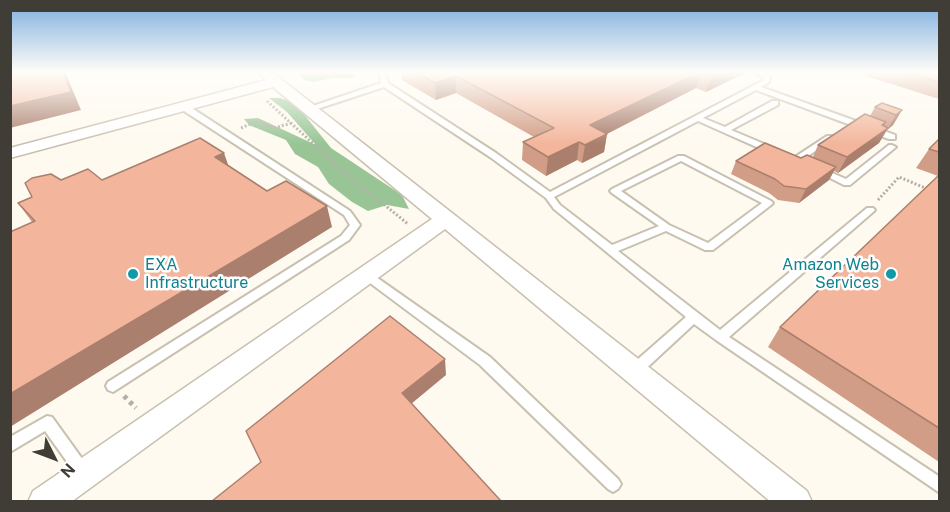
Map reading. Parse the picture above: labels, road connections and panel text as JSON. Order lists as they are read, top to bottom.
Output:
{
  "places": ["EXA Infrastructure", "Amazon Web Services"],
  "north": "bottom right"
}
